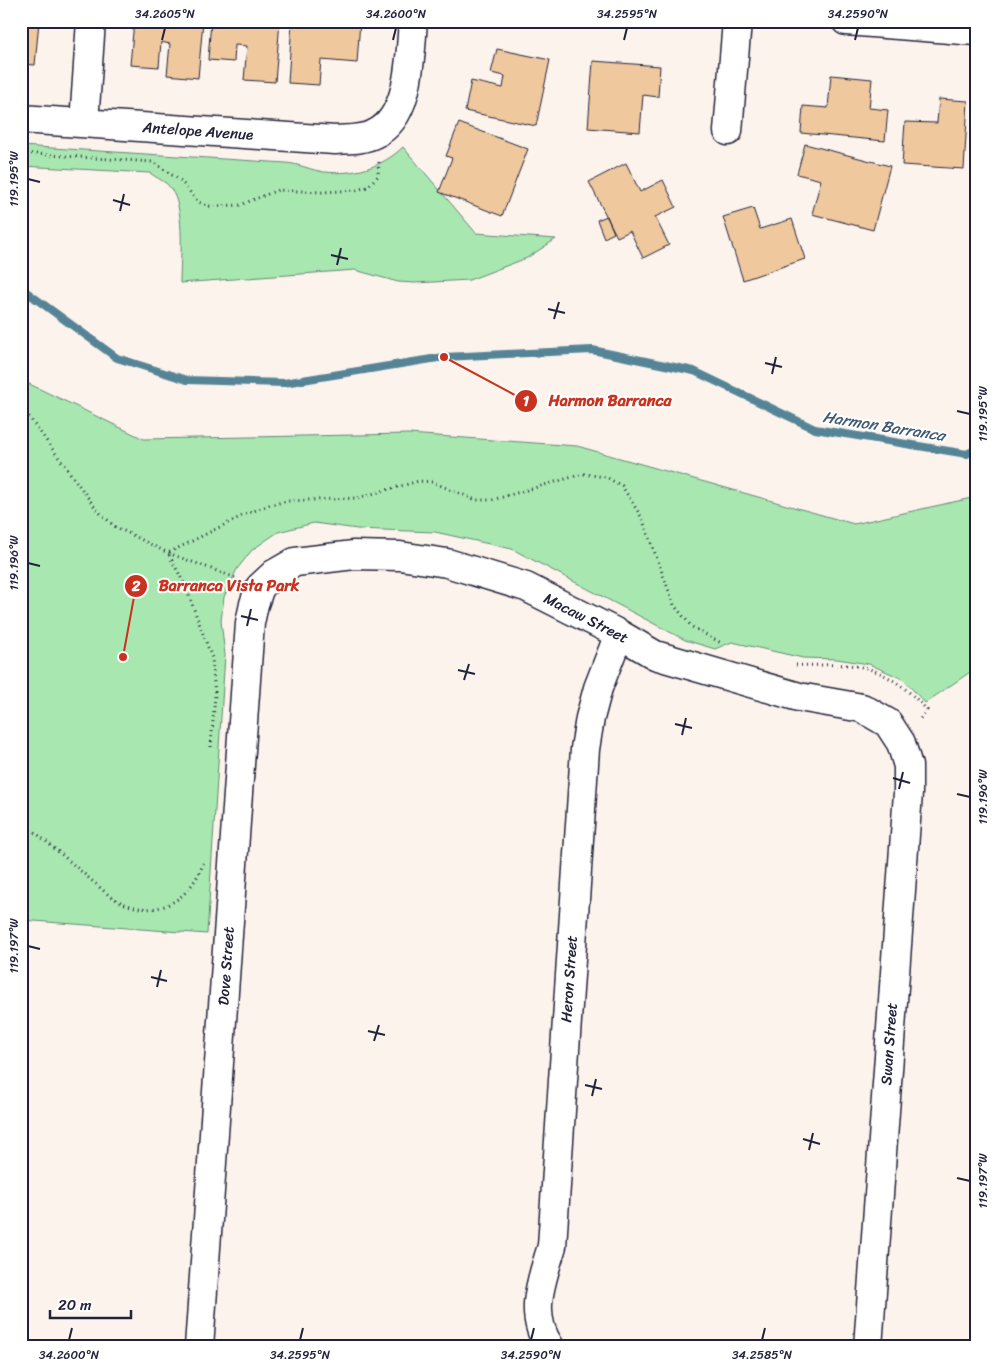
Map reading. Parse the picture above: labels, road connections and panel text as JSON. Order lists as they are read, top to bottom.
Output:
{
  "streets": {
    "street": [
      "Antelope Avenue",
      "Macaw Street",
      "Dove Street",
      "Heron Street",
      "Swan Street"
    ]
  },
  "crossings": [
    ["Macaw Street", "Dove Street"],
    ["Macaw Street", "Heron Street"],
    ["Macaw Street", "Swan Street"]
  ],
  "water": ["Harmon Barranca"],
  "places": ["Harmon Barranca", "Barranca Vista Park"],
  "scale_bar": "20 m",
  "coordinates": [
    "34.2605°N",
    "34.2600°N",
    "34.2595°N",
    "34.2590°N",
    "119.195°W",
    "119.196°W",
    "119.197°W",
    "34.2585°N"
  ]
}
